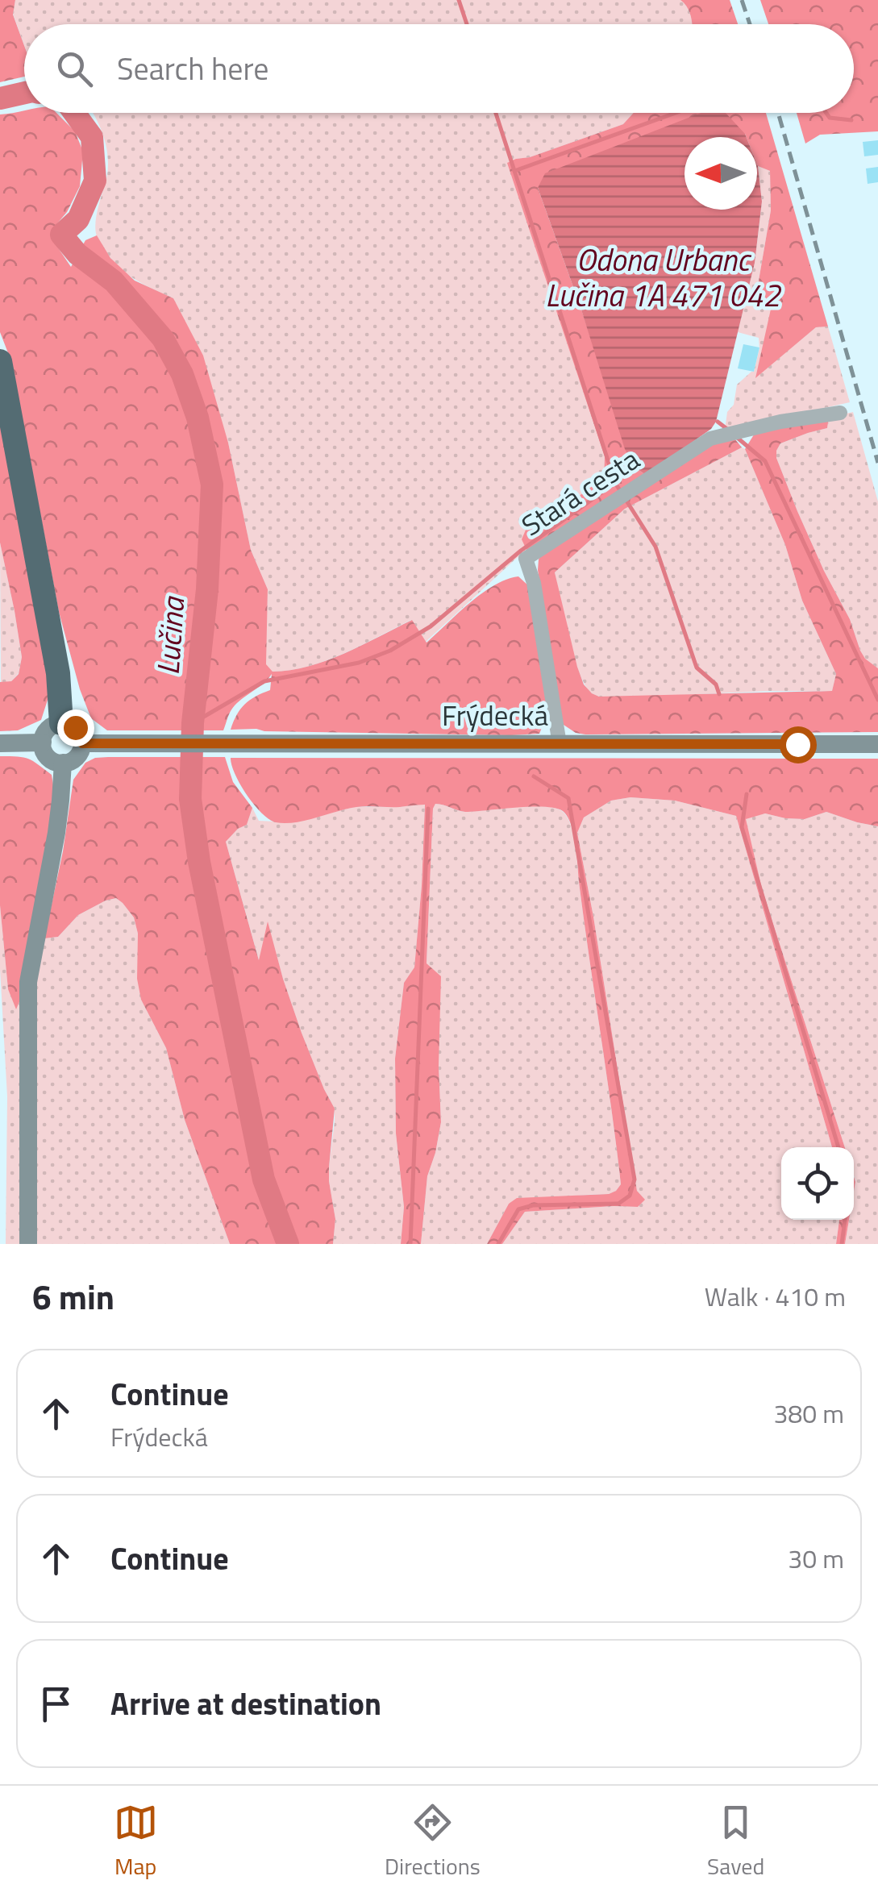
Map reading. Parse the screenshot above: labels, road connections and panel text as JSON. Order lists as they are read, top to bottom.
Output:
{
  "streets": {
    "main road": ["Frýdecká"],
    "street": ["Stará cesta"]
  },
  "crossings": [
    ["Stará cesta", "Frýdecká"]
  ],
  "water": ["Odona Urbanc Lučina 1A 471 042", "Lučina"],
  "north": "left",
  "page": {
    "search": "Search here",
    "heading": ["6 min", "Walk · 410 m"],
    "list": [
      ["Continue", "Frýdecká", "380 m"],
      ["Continue", "30 m"],
      "Arrive at destination"
    ],
    "nav": ["Map", "Directions", "Saved"]
  }
}
